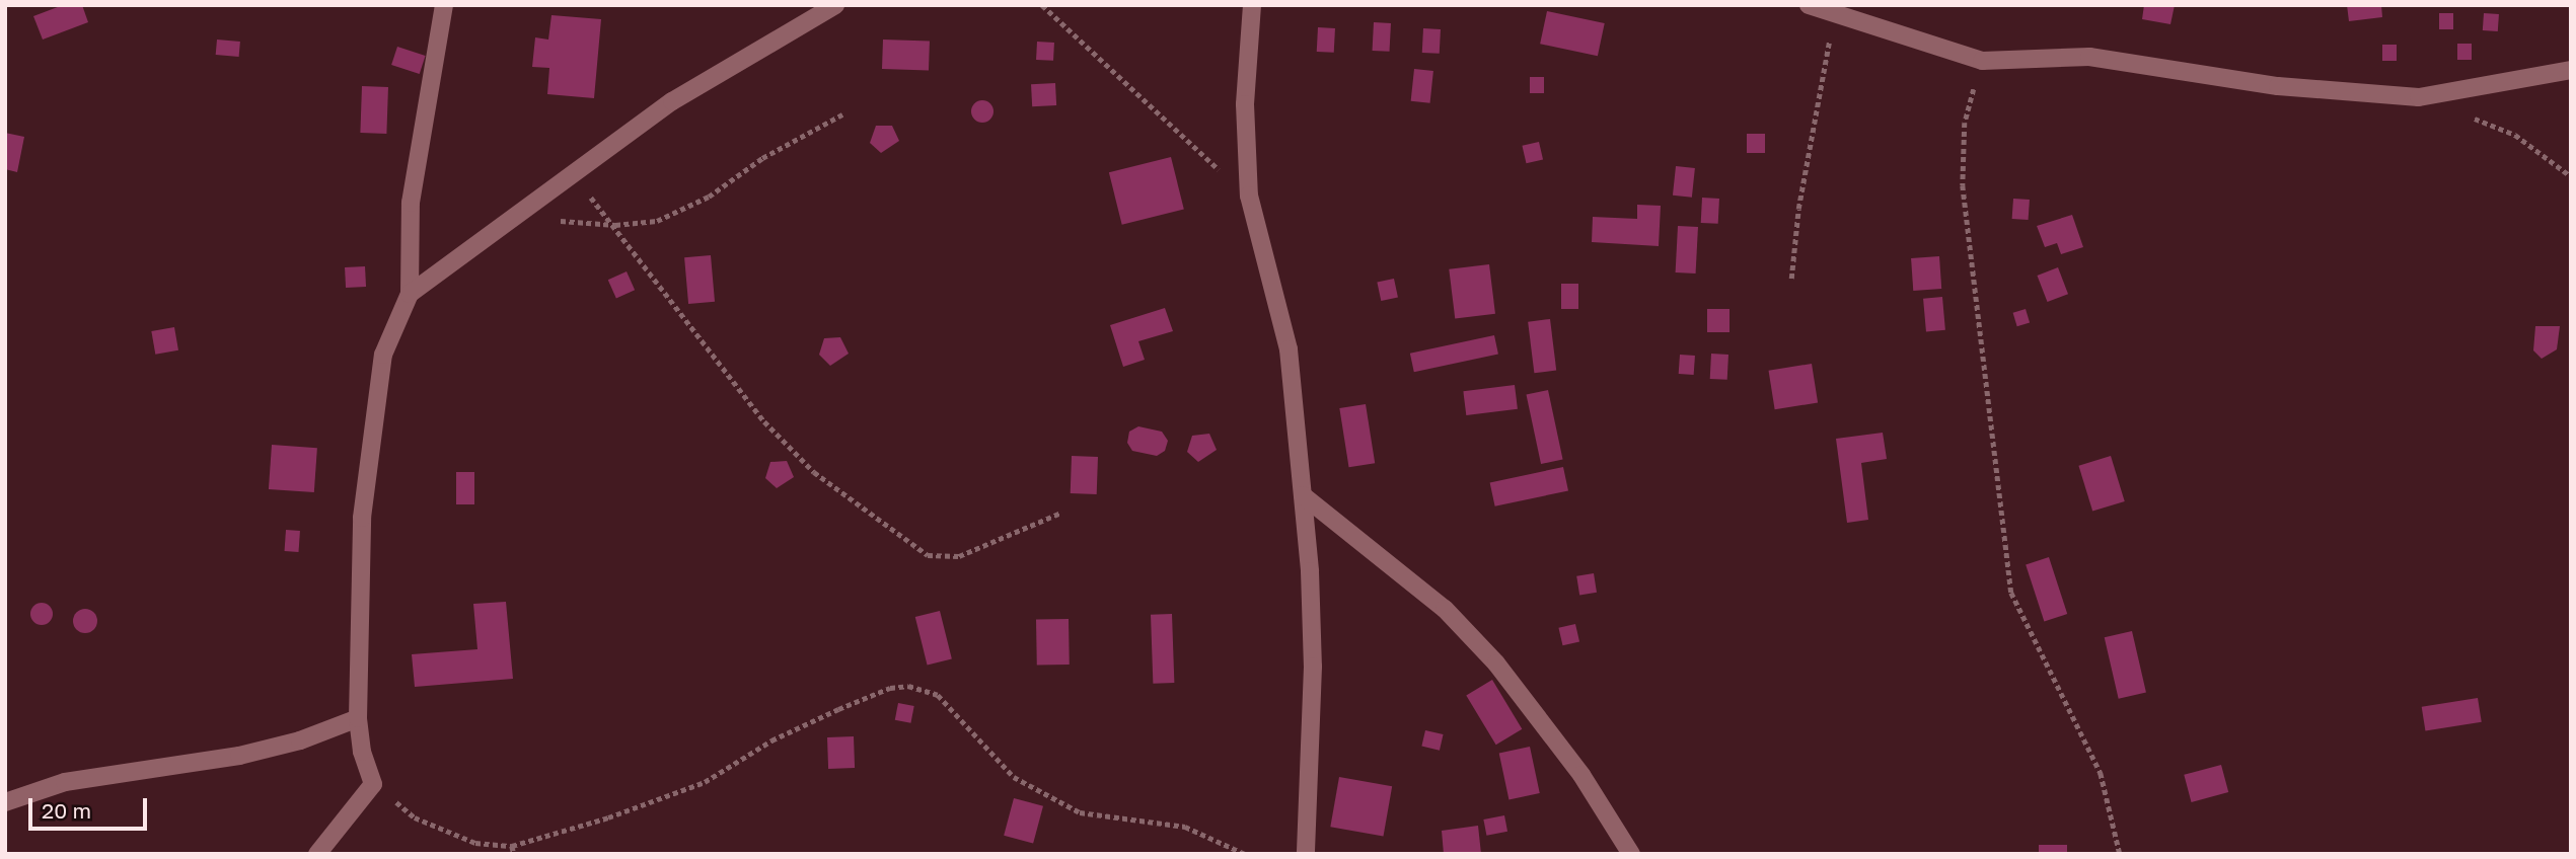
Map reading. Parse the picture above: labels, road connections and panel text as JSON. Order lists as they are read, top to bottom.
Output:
{
  "scale_bar": "20 m"
}
